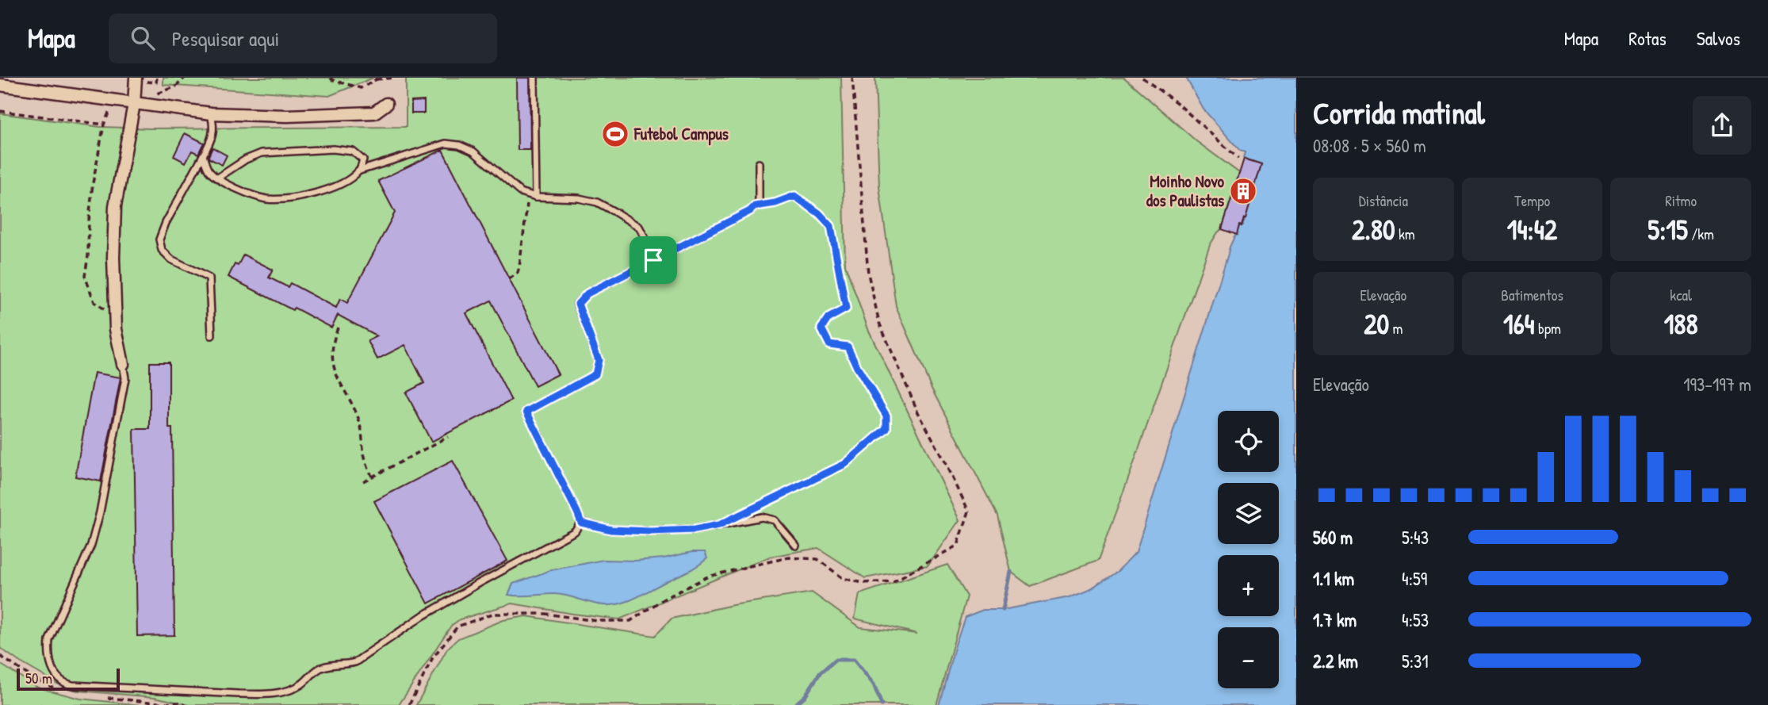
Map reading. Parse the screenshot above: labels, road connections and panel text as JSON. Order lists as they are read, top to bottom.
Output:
{
  "places": {
    "sports": ["Futebol Campus"],
    "building": ["Moinho Novo dos Paulistas"]
  },
  "scale_bar": "50 m",
  "page": {
    "header": "Mapa",
    "search": "Pesquisar aqui",
    "nav": ["Mapa", "Rotas", "Salvos"],
    "heading": ["Corrida matinal", "08:08 · 5 × 560 m"],
    "stats": [
      ["Distância", "2.80 km"],
      ["Tempo", "14:42"],
      ["Ritmo", "5:15 /km"],
      ["Elevação", "20 m"],
      ["Batimentos", "164 bpm"],
      ["kcal", "188"]
    ],
    "chart": ["Elevação", "193–197 m"],
    "map_buttons": ["+", "−"],
    "list": [
      {
        "name": "560 m",
        "note": "5:43"
      },
      {
        "name": "1.1 km",
        "note": "4:59"
      },
      {
        "name": "1.7 km",
        "note": "4:53"
      },
      {
        "name": "2.2 km",
        "note": "5:31"
      }
    ],
    "scale": "50 m"
  }
}
